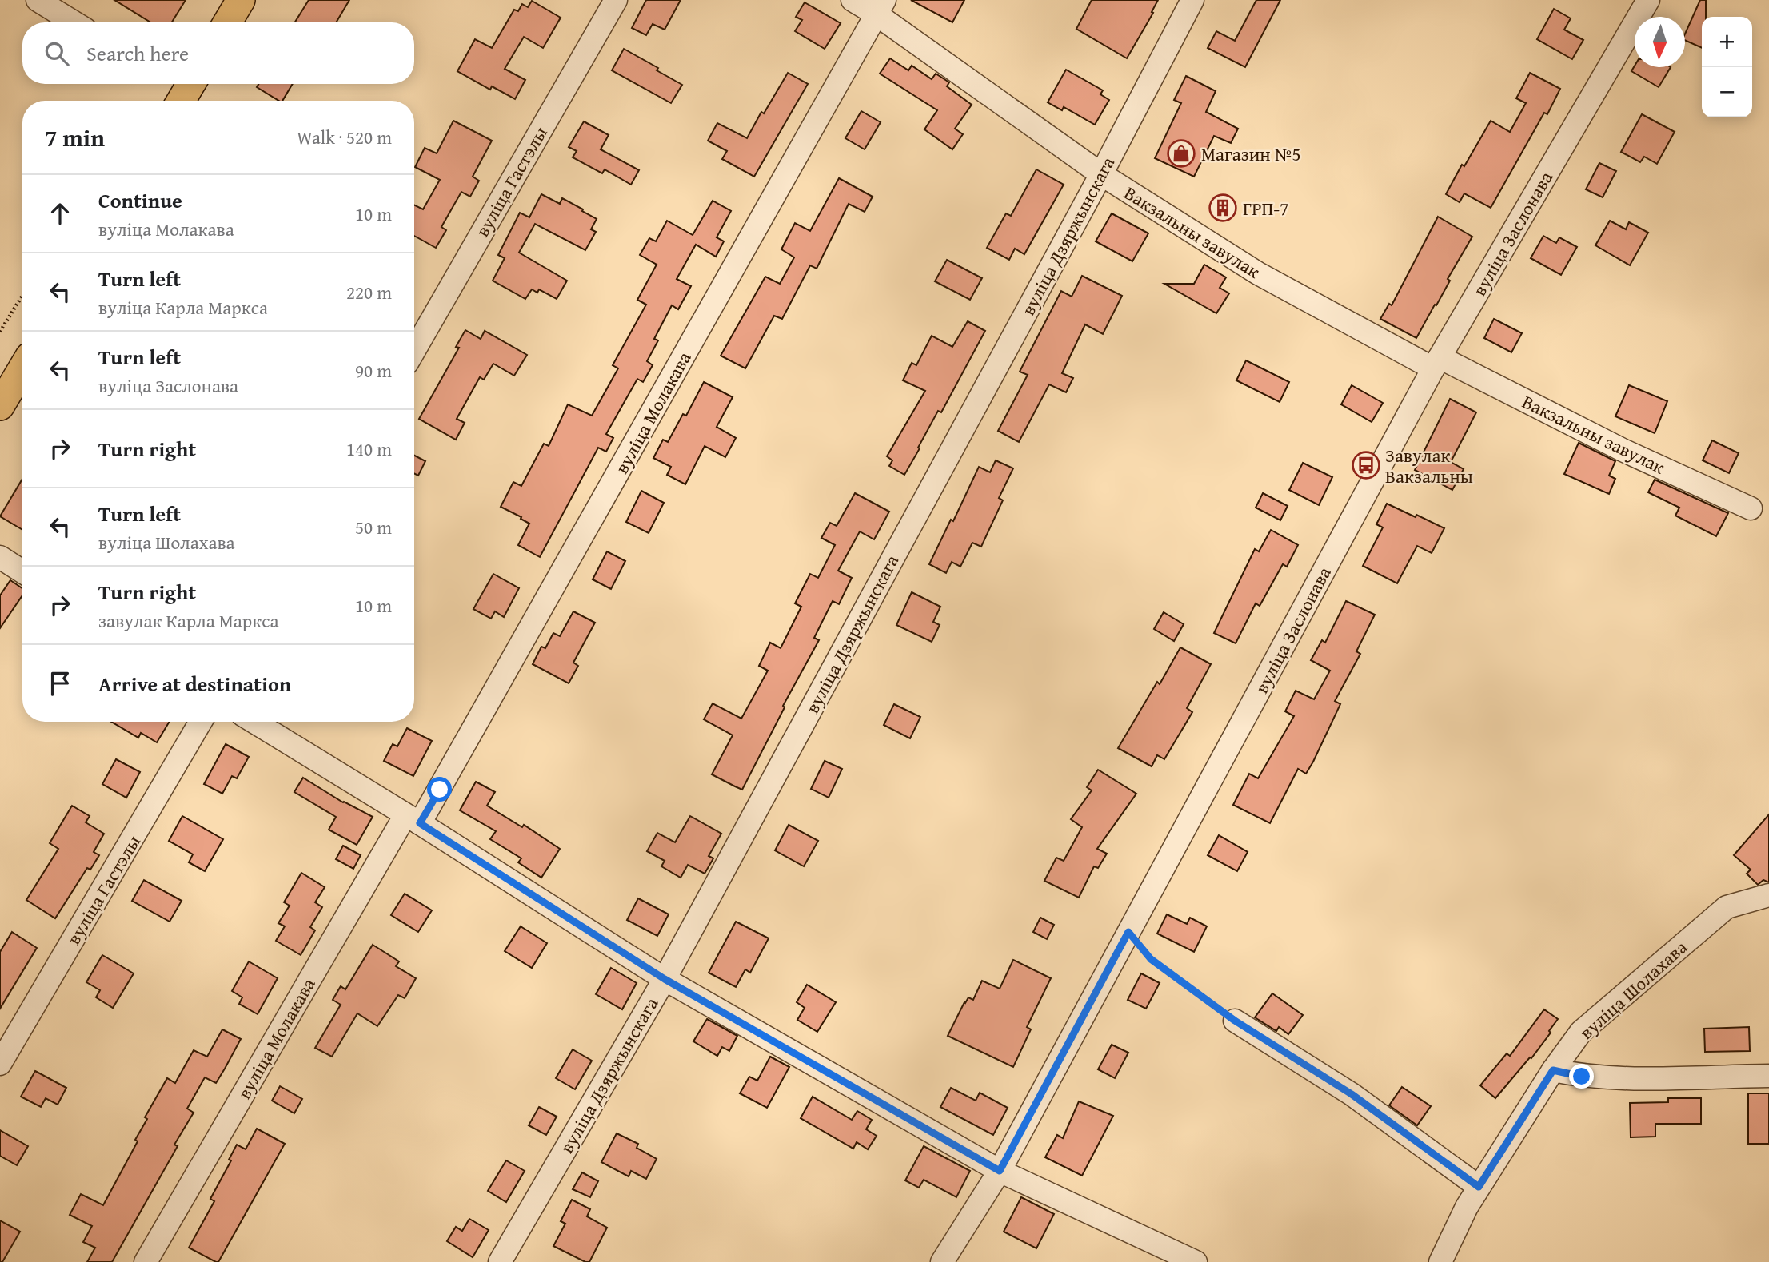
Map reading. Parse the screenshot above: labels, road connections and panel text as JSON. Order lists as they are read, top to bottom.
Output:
{
  "streets": {
    "street": [
      "вуліца Гастэлы",
      "Вакзальны завулак",
      "вуліца Заслонава",
      "вуліца Дзяржынскага",
      "вуліца Молакава",
      "вуліца Шолахава"
    ]
  },
  "crossings": [
    ["Вакзальны завулак", "вуліца Заслонава"],
    ["Вакзальны завулак", "вуліца Дзяржынскага"],
    ["Вакзальны завулак", "вуліца Молакава"]
  ],
  "places": {
    "shop": ["Магазин №5"],
    "building": ["ГРП-7"],
    "bus stop": ["Завулак Вакзальны"]
  },
  "north": "bottom",
  "page": {
    "map_buttons": ["+", "−"],
    "search": "Search here",
    "heading": ["7 min", "Walk · 520 m"],
    "list": [
      ["Continue", "вуліца Молакава", "10 m"],
      ["Turn left", "вуліца Карла Маркса", "220 m"],
      ["Turn left", "вуліца Заслонава", "90 m"],
      ["Turn right", "140 m"],
      ["Turn left", "вуліца Шолахава", "50 m"],
      ["Turn right", "завулак Карла Маркса", "10 m"],
      "Arrive at destination"
    ]
  }
}
